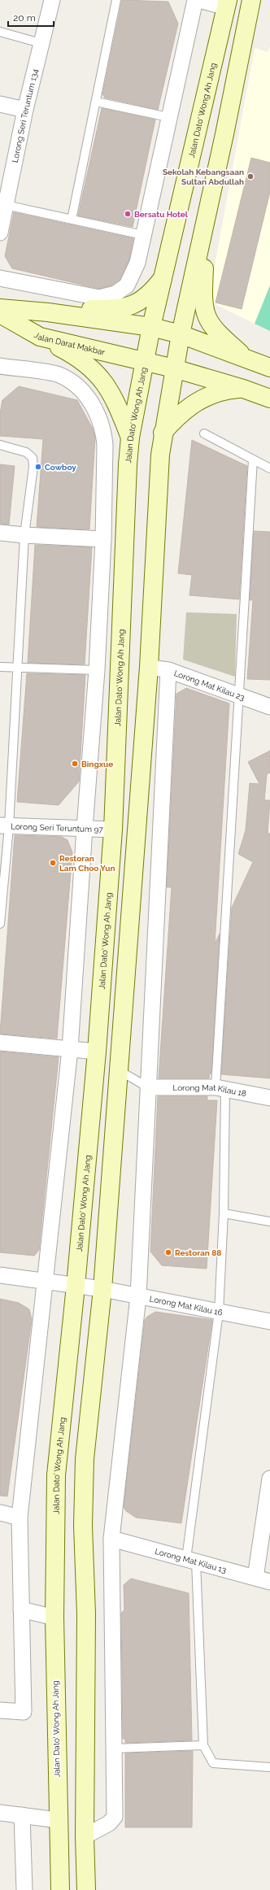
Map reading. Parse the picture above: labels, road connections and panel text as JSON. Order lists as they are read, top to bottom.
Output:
{
  "streets": {
    "main road": ["Jalan Dato' Wong Ah Jang", "Jalan Darat Makbar"],
    "street": [
      "Lorong Seri Teruntum 134",
      "Lorong Mat Kilau 23",
      "Lorong Seri Teruntum 97",
      "Lorong Mat Kilau 18",
      "Lorong Mat Kilau 16",
      "Lorong Mat Kilau 13"
    ]
  },
  "crossings": [
    ["Jalan Dato' Wong Ah Jang", "Jalan Darat Makbar"],
    ["Jalan Dato' Wong Ah Jang", "Lorong Seri Teruntum 97"],
    ["Jalan Dato' Wong Ah Jang", "Lorong Mat Kilau 16"]
  ],
  "places": [
    "Sekolah Kebangsaan Sultan Abdullah",
    "Bersatu Hotel",
    "Cowboy",
    "Bingxue",
    "Restoran Lam Choo Yun",
    "Restoran 88"
  ],
  "scale_bar": "20 m"
}
